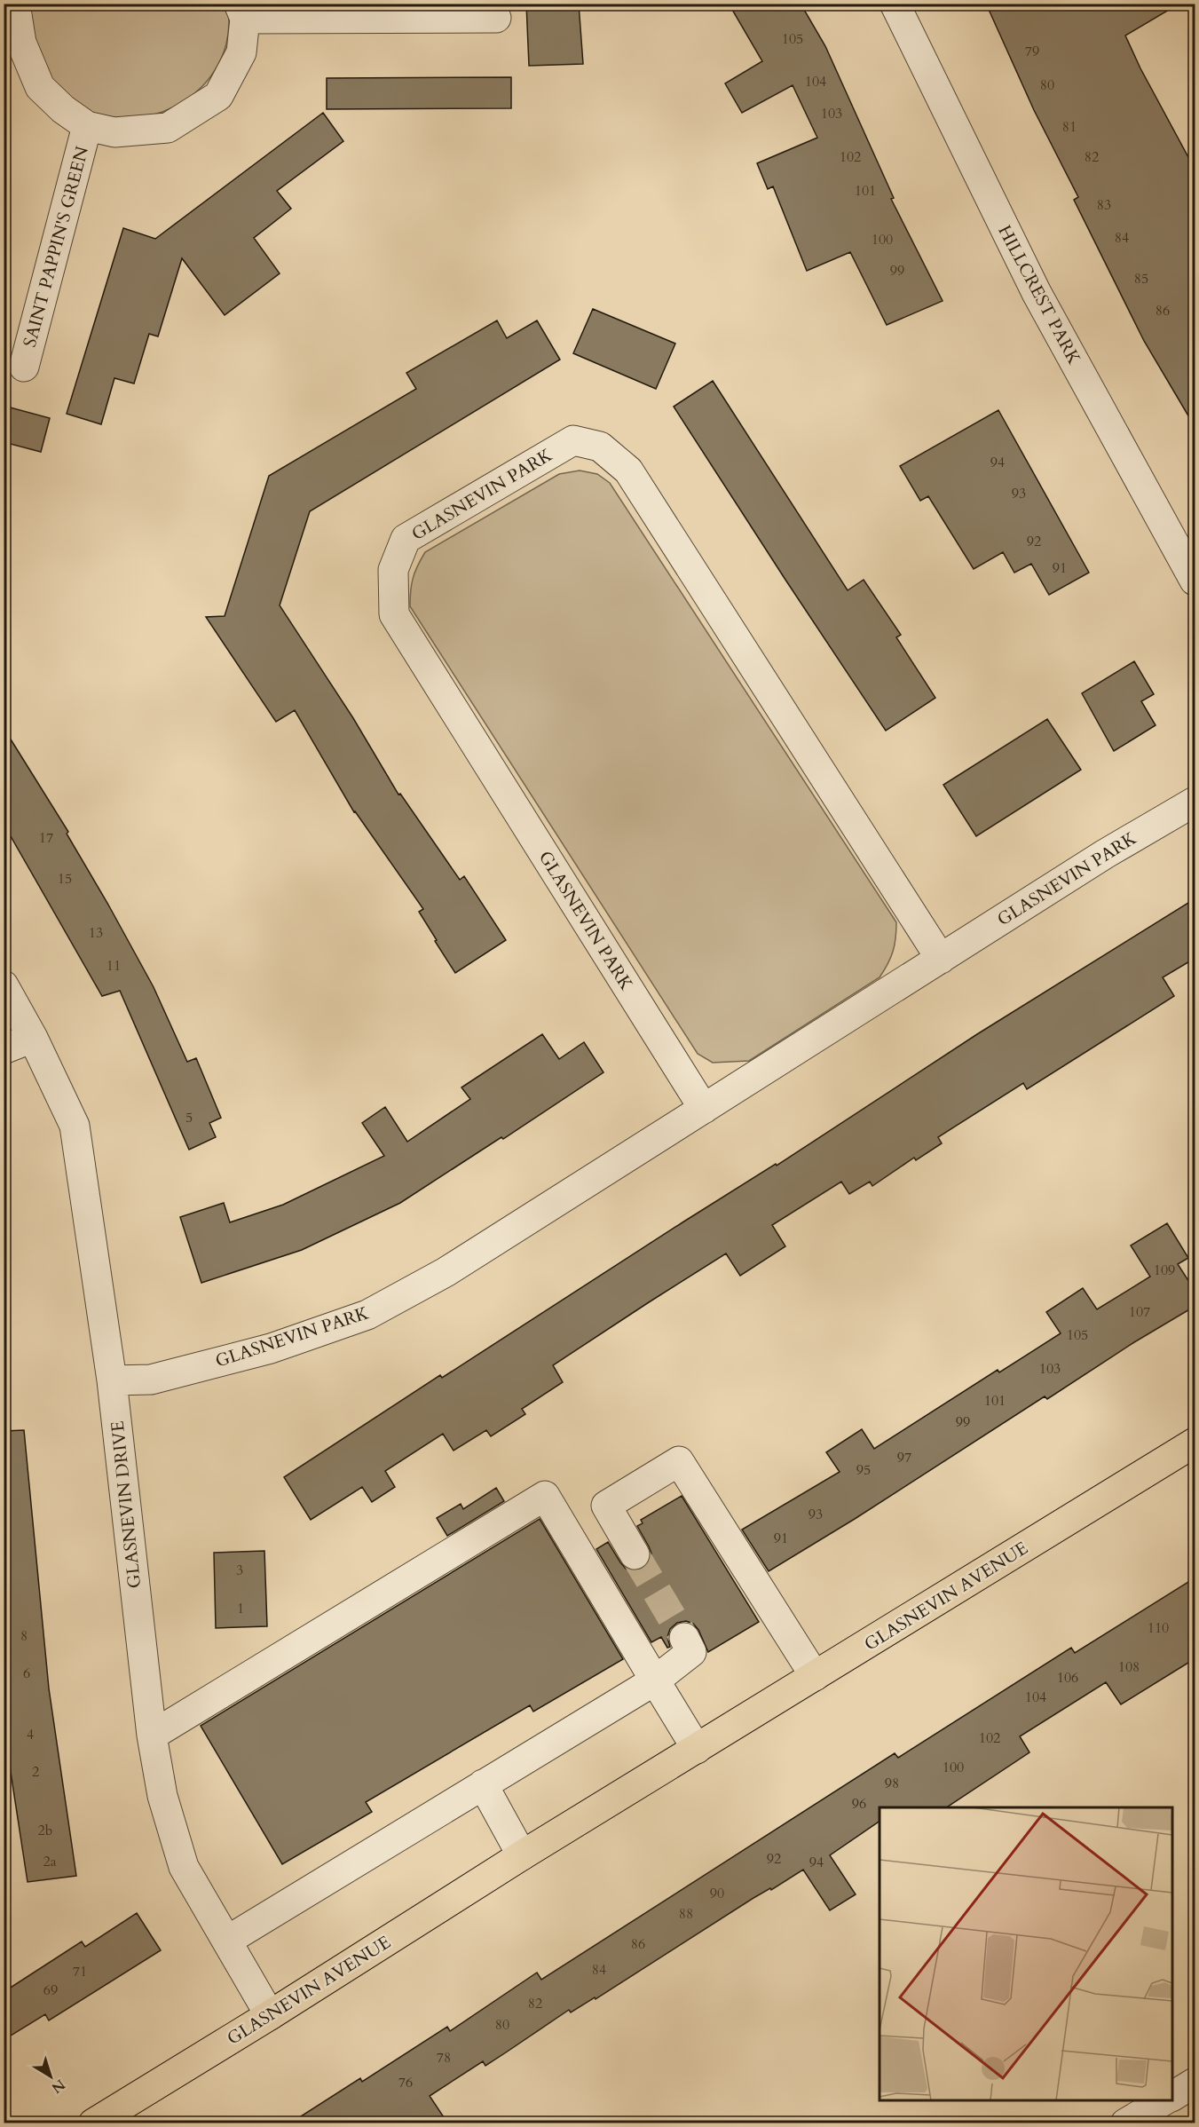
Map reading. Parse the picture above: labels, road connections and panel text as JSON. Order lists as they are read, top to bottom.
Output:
{
  "streets": {
    "main road": ["GLASNEVIN AVENUE"],
    "street": [
      "SAINT PAPPIN'S GREEN",
      "HILLCREST PARK",
      "GLASNEVIN PARK",
      "GLASNEVIN DRIVE"
    ]
  },
  "crossings": [
    ["GLASNEVIN PARK", "GLASNEVIN DRIVE"],
    ["GLASNEVIN DRIVE", "GLASNEVIN AVENUE"]
  ],
  "house_numbers": [
    "105",
    "79",
    "104",
    "80",
    "103",
    "81",
    "102",
    "82",
    "101",
    "83",
    "84",
    "100",
    "99",
    "85",
    "86",
    "94",
    "93",
    "92",
    "91",
    "17",
    "15",
    "13",
    "11",
    "5",
    "109",
    "107",
    "105",
    "103",
    "101",
    "99",
    "97",
    "95",
    "93",
    "91",
    "3",
    "1",
    "110",
    "8",
    "108",
    "6",
    "106",
    "104",
    "4",
    "102",
    "100",
    "2",
    "98",
    "96",
    "2b",
    "92",
    "2a",
    "94",
    "90",
    "88",
    "86",
    "84",
    "71",
    "69",
    "82",
    "80",
    "78",
    "76"
  ],
  "north": "bottom right"
}
